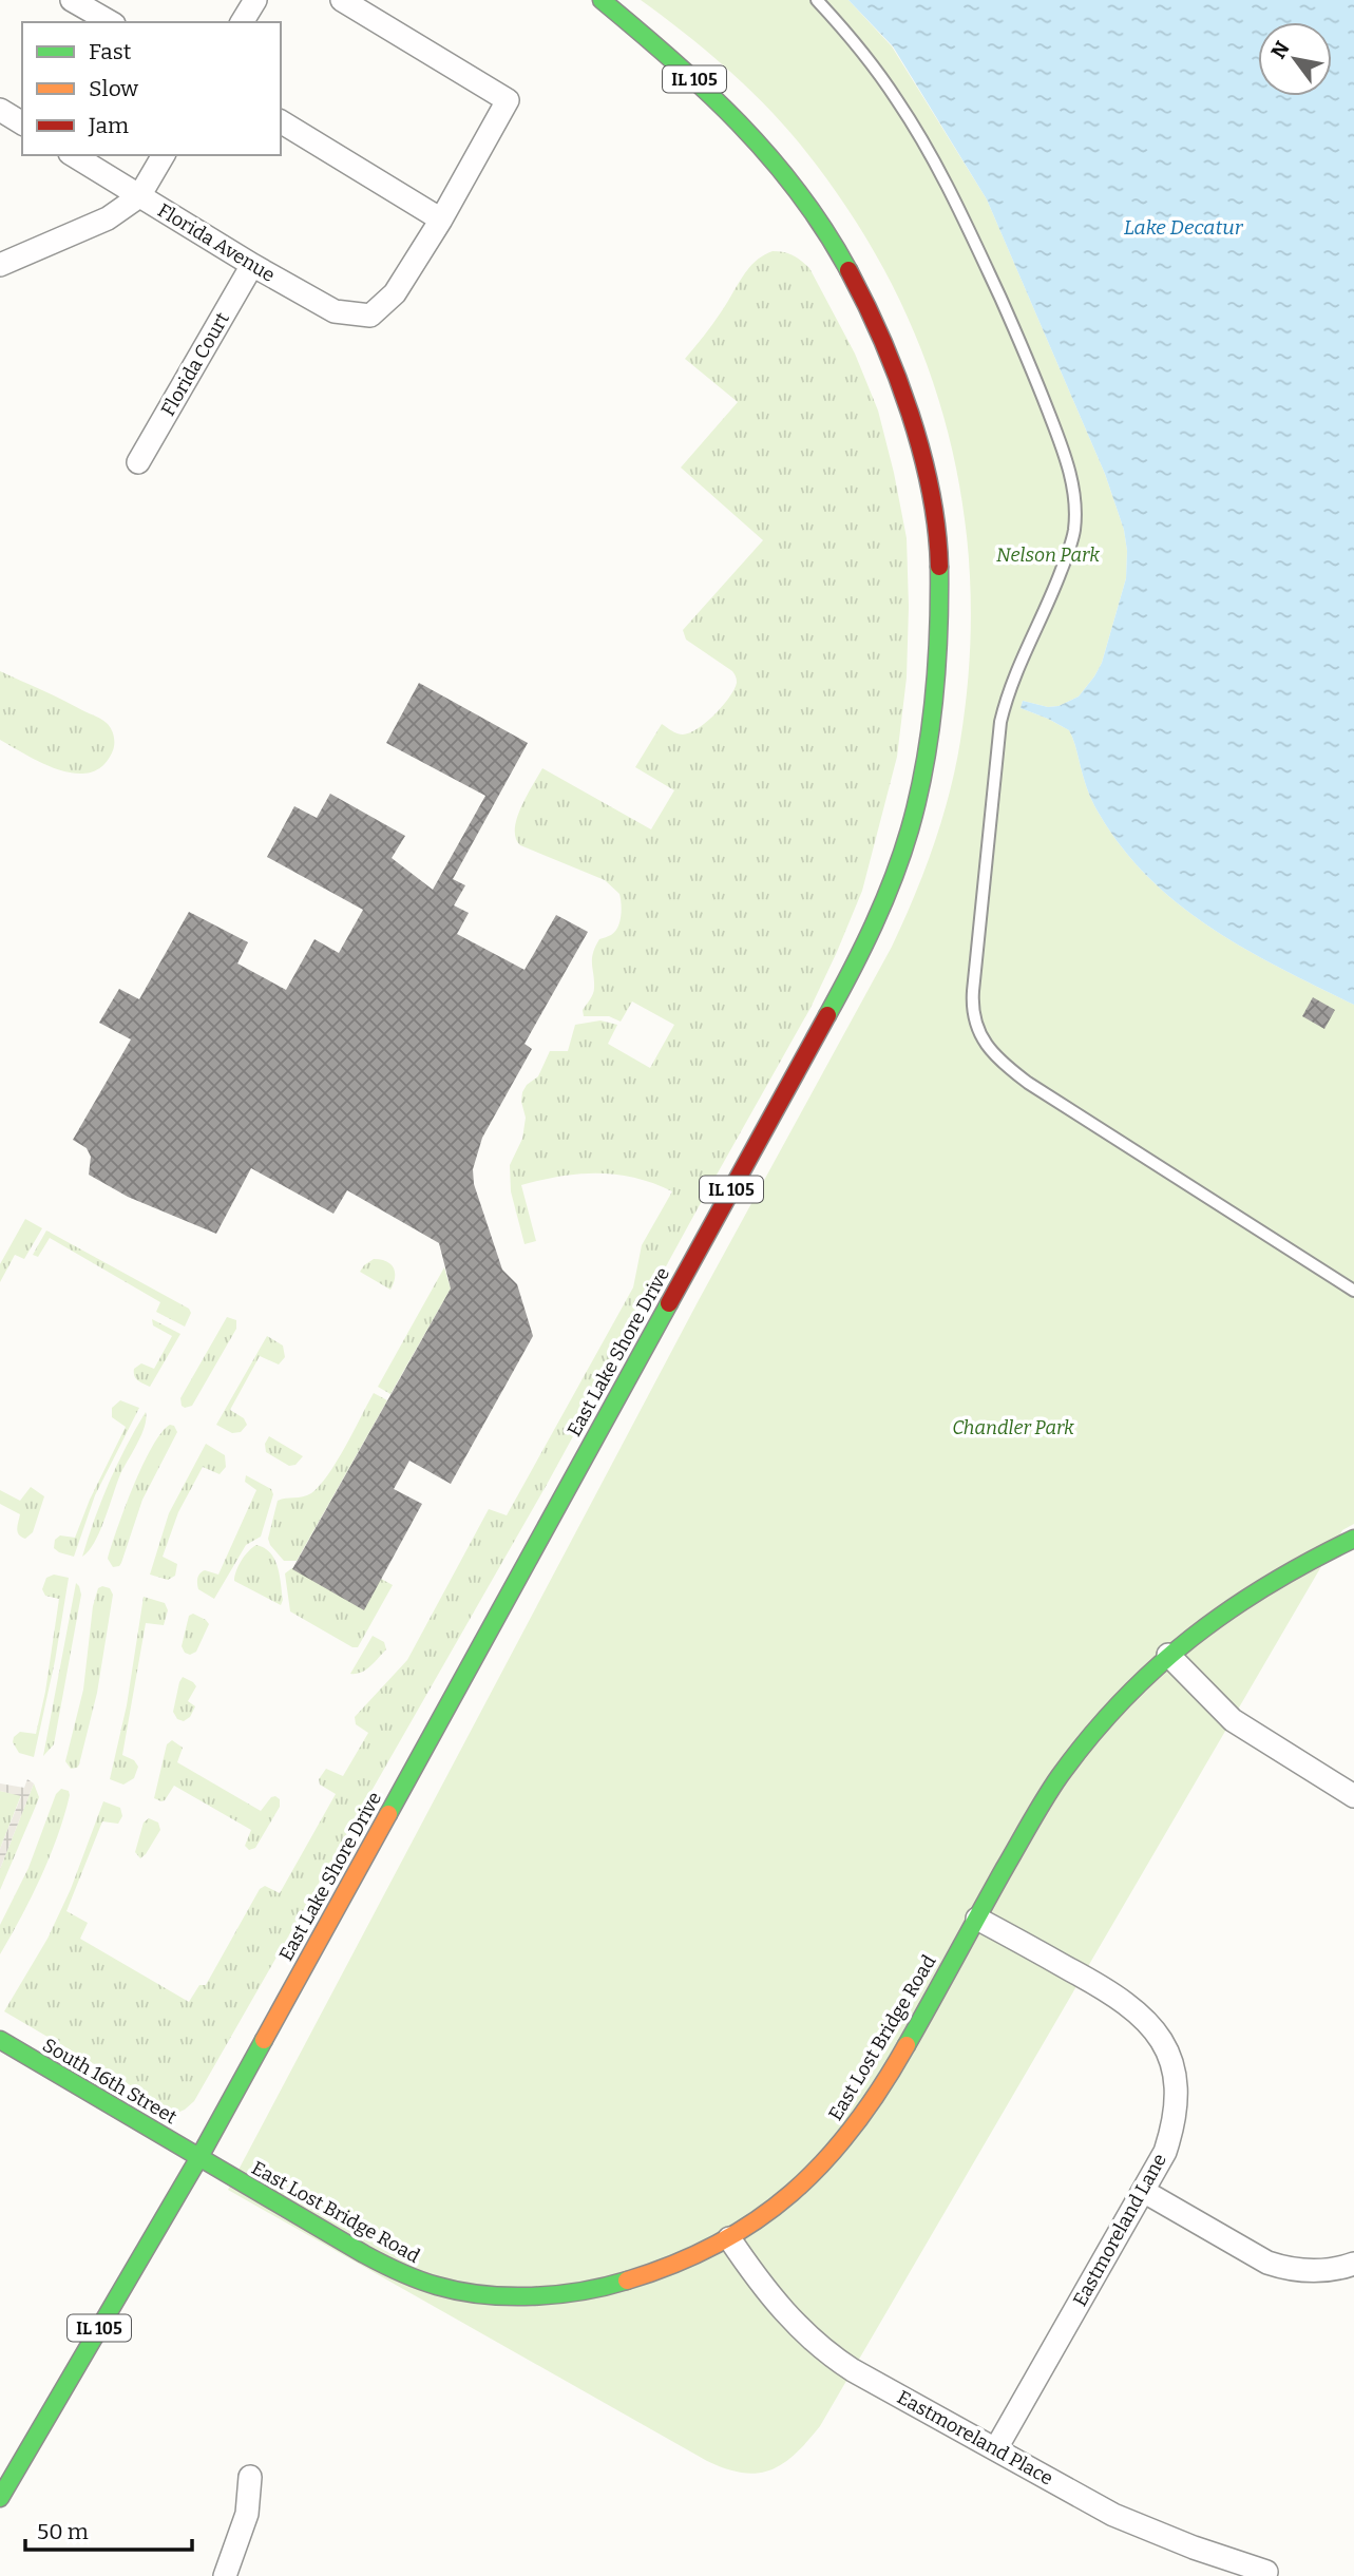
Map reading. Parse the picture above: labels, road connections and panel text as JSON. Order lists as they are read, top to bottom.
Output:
{
  "streets": {
    "main road": [
      "IL 105",
      "East Lake Shore Drive",
      "East Lost Bridge Road",
      "South 16th Street"
    ],
    "street": [
      "Florida Avenue",
      "Florida Court",
      "Eastmoreland Lane",
      "Eastmoreland Place"
    ]
  },
  "crossings": [
    ["Florida Avenue", "Florida Court"],
    ["East Lake Shore Drive", "East Lost Bridge Road"],
    ["East Lake Shore Drive", "South 16th Street"],
    ["East Lost Bridge Road", "South 16th Street"],
    ["East Lost Bridge Road", "Eastmoreland Lane"],
    ["East Lost Bridge Road", "Eastmoreland Place"],
    ["Eastmoreland Lane", "Eastmoreland Place"]
  ],
  "water": ["Lake Decatur"],
  "parks": ["Nelson Park", "Chandler Park"],
  "legend": ["Fast", "Slow", "Jam"],
  "scale_bar": "50 m",
  "north": "top left"
}
